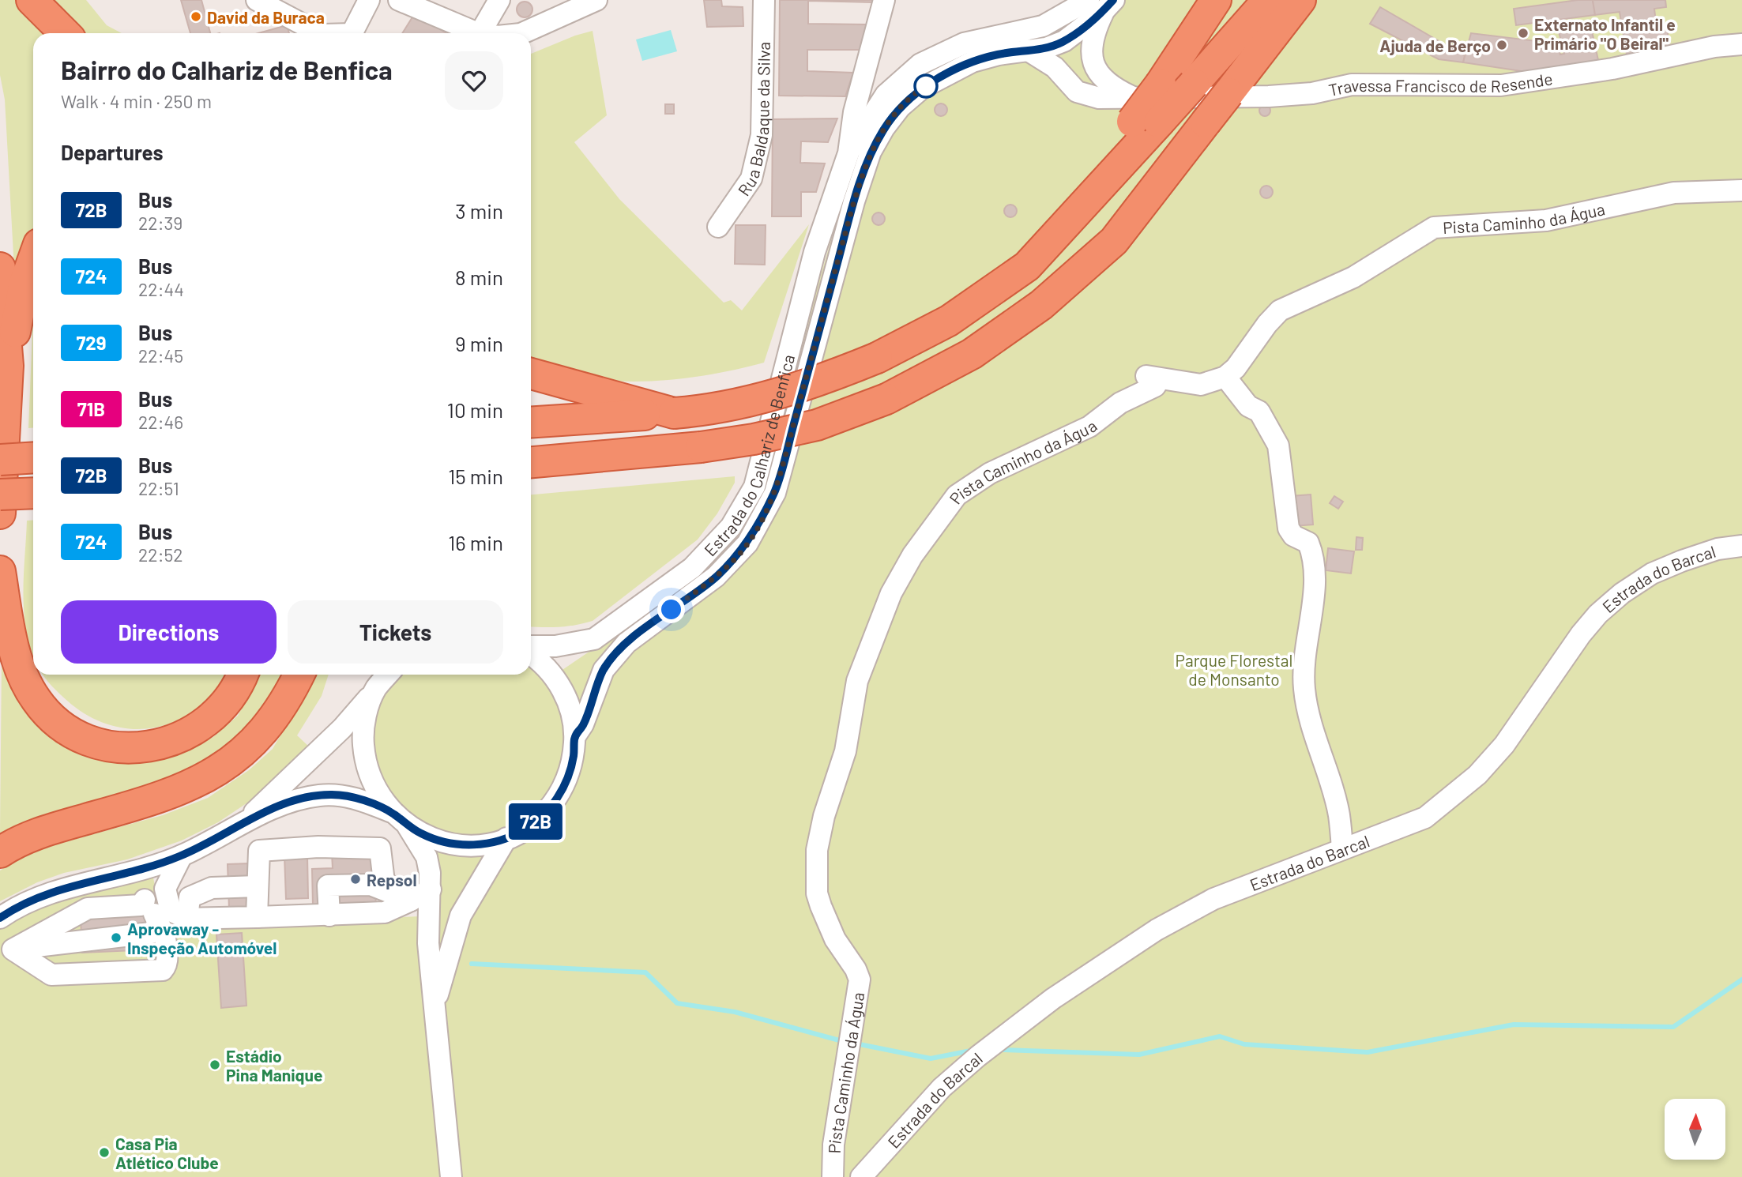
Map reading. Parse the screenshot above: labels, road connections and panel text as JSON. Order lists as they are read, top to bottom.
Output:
{
  "streets": {
    "street": [
      "Travessa Francisco de Resende",
      "Rua Baldaque da Silva",
      "Pista Caminho da Água",
      "Estrada do Calhariz de Benfica",
      "Estrada do Barcal"
    ]
  },
  "crossings": [
    ["Travessa Francisco de Resende", "Estrada do Calhariz de Benfica"]
  ],
  "parks": ["Parque Florestal de Monsanto"],
  "places": [
    "David da Buraca",
    "Externato Infantil e Primário \"O Beiral\"",
    "Ajuda de Berço",
    "Repsol",
    "Aprovaway - Inspeção Automóvel",
    "Estádio Pina Manique",
    "Casa Pia Atlético Clube"
  ],
  "lines": ["bus line 72B"],
  "north": "top",
  "page": {
    "on_map": "72B",
    "heading": [
      ["Bairro do Calhariz de Benfica", "Walk · 4 min · 250 m"],
      "Departures"
    ],
    "list": [
      {
        "mark": "72B",
        "name": "Bus",
        "note": "22:39",
        "value": "3 min"
      },
      {
        "mark": "724",
        "name": "Bus",
        "note": "22:44",
        "value": "8 min"
      },
      {
        "mark": "729",
        "name": "Bus",
        "note": "22:45",
        "value": "9 min"
      },
      {
        "mark": "71B",
        "name": "Bus",
        "note": "22:46",
        "value": "10 min"
      },
      {
        "mark": "72B",
        "name": "Bus",
        "note": "22:51",
        "value": "15 min"
      },
      {
        "mark": "724",
        "name": "Bus",
        "note": "22:52",
        "value": "16 min"
      }
    ],
    "buttons": ["Directions", "Tickets"]
  }
}
